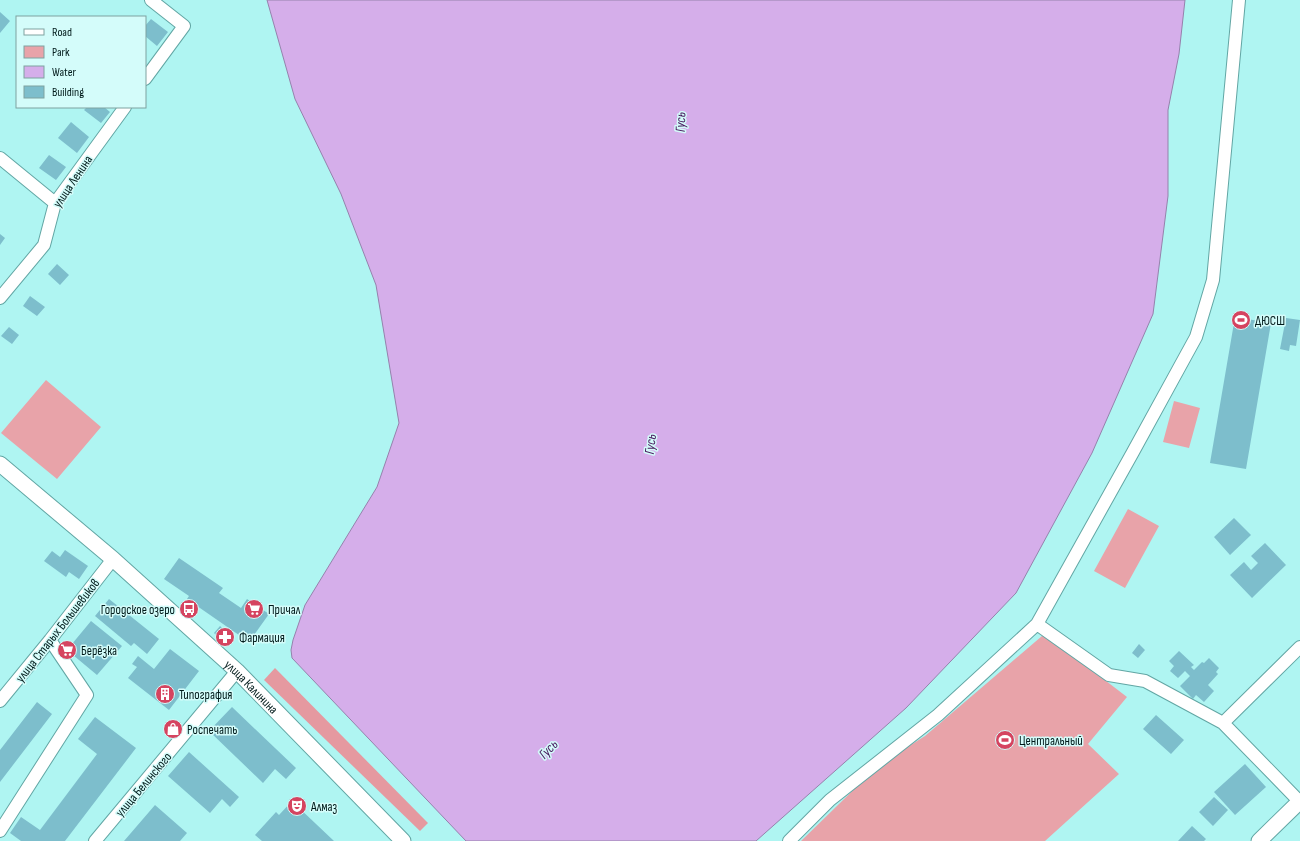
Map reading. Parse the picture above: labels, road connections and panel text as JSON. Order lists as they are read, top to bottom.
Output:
{
  "streets": {
    "main road": ["улица Калинина"],
    "street": ["улица Ленина", "улица Старых Большевиков", "улица Белинского"]
  },
  "crossings": [
    ["улица Старых Большевиков", "улица Калинина"],
    ["улица Калинина", "улица Белинского"]
  ],
  "water": ["Гусь"],
  "places": {
    "sports": ["ДЮСШ", "Центральный"],
    "bus stop": ["Городское озеро"],
    "supermarket": ["Причал", "Берёзка"],
    "pharmacy": ["Фармация"],
    "building": ["Типография"],
    "shop": ["Роспечать"],
    "theatre": ["Алмаз"]
  },
  "legend": [
    "Road",
    "Park",
    "Water",
    "Building"
  ]
}
